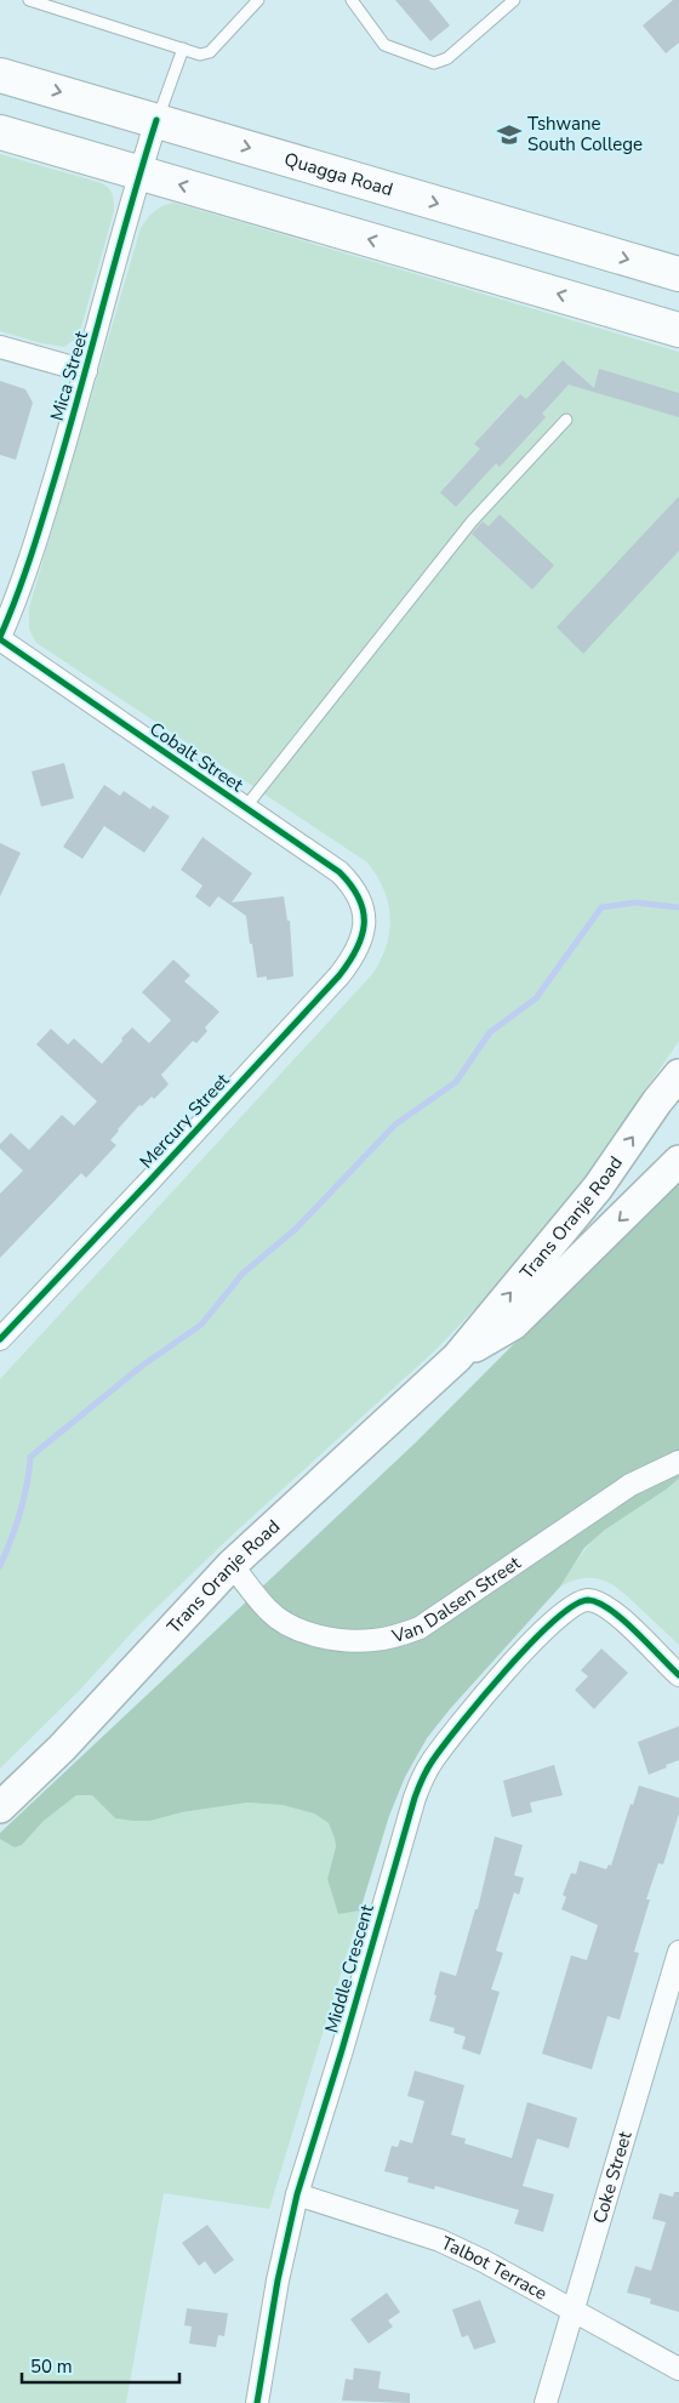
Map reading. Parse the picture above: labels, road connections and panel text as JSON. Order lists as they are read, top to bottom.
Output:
{
  "streets": {
    "main road": ["Quagga Road", "Trans Oranje Road"],
    "street": [
      "Mica Street",
      "Cobalt Street",
      "Mercury Street",
      "Van Dalsen Street",
      "Middle Crescent",
      "Coke Street",
      "Talbot Terrace"
    ]
  },
  "crossings": [
    ["Quagga Road", "Mica Street"],
    ["Mica Street", "Cobalt Street"],
    ["Cobalt Street", "Mercury Street"],
    ["Trans Oranje Road", "Van Dalsen Street"],
    ["Middle Crescent", "Talbot Terrace"],
    ["Coke Street", "Talbot Terrace"]
  ],
  "places": {
    "school or university": ["Tshwane South College"]
  },
  "scale_bar": "50 m"
}
